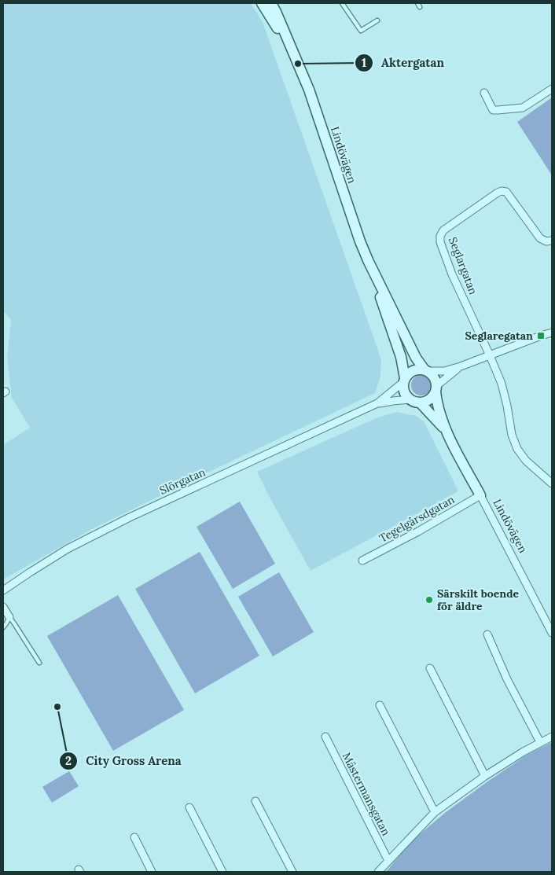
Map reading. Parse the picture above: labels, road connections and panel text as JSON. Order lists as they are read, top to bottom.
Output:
{
  "streets": {
    "main road": ["Lindövägen"],
    "street": [
      "Seglargatan",
      "Slörgatan",
      "Tegelgårsdgatan",
      "Mästermansgatan"
    ]
  },
  "crossings": [
    ["Lindövägen", "Slörgatan"],
    ["Lindövägen", "Tegelgårsdgatan"]
  ],
  "places": {
    "other": ["Aktergatan", "Särskilt boende för äldre", "City Gross Arena"],
    "transit": ["Seglaregatan"]
  }
}
